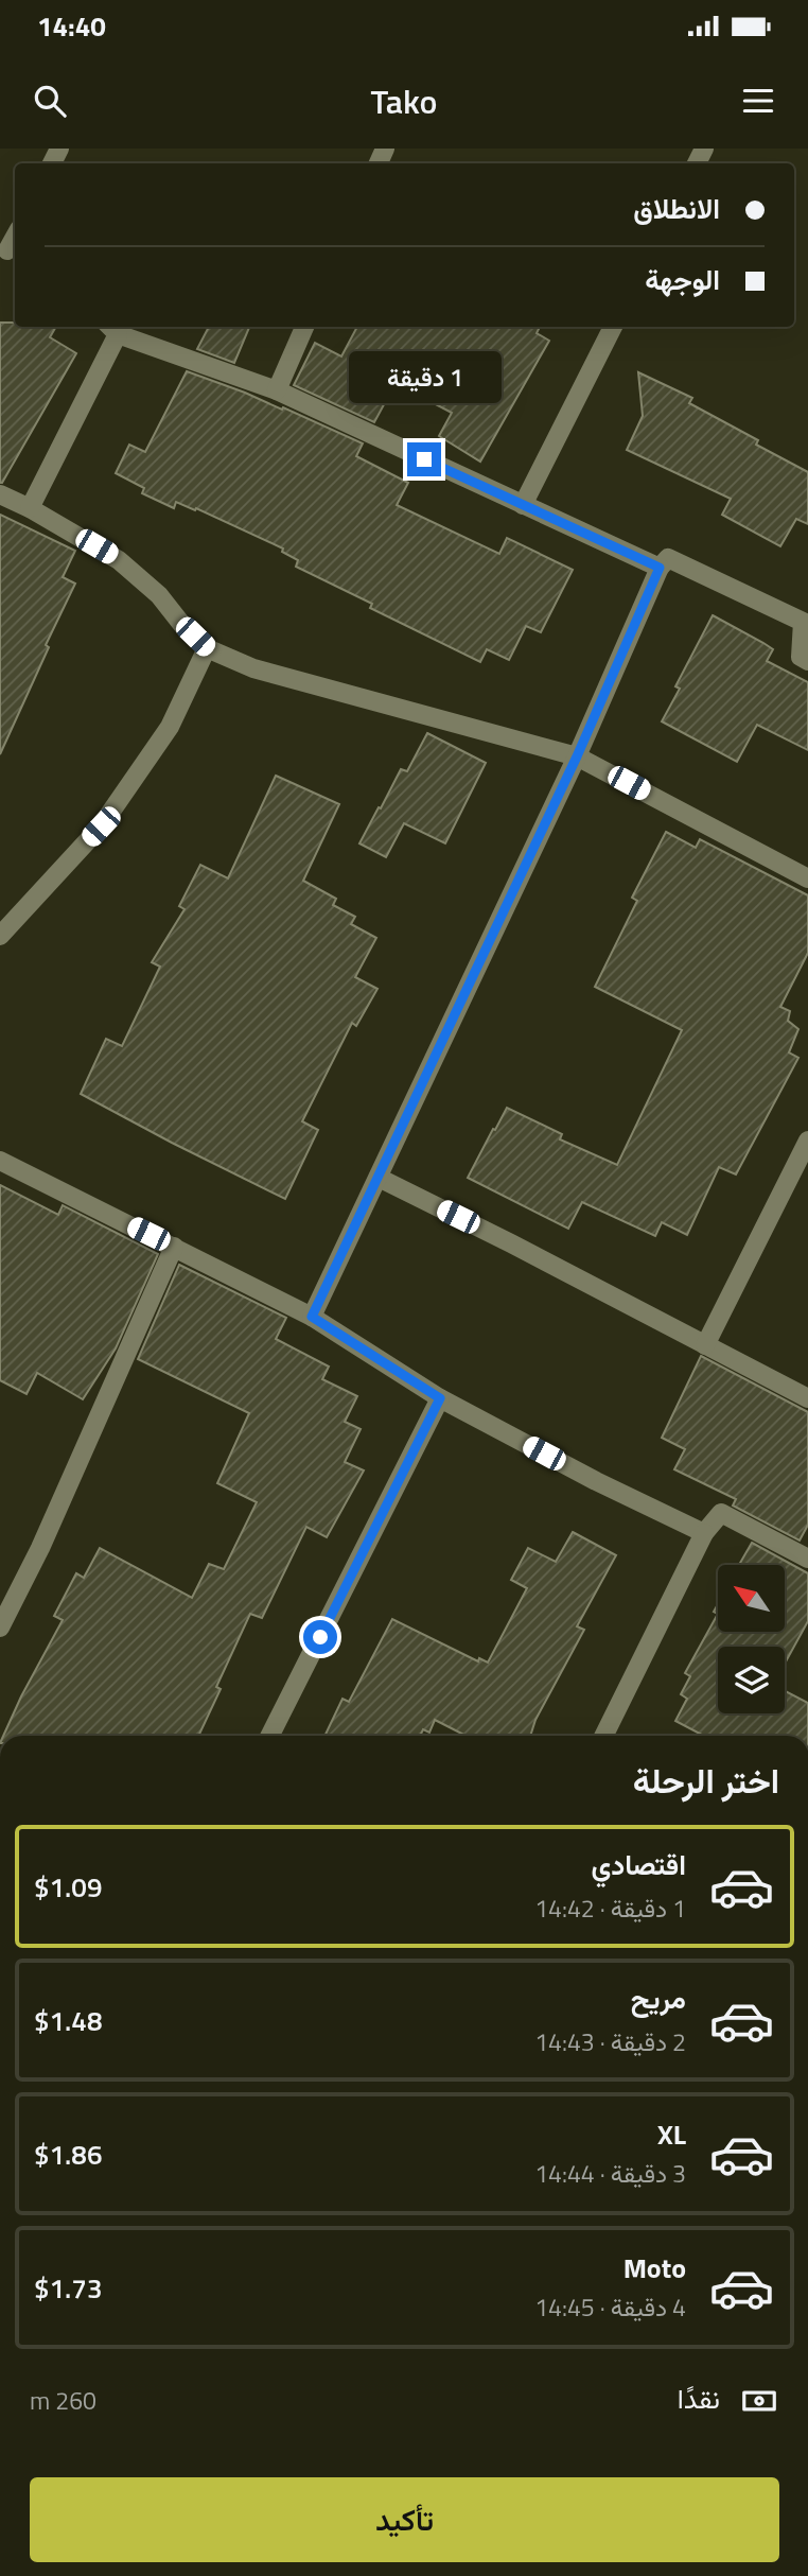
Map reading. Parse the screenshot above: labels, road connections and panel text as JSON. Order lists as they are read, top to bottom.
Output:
{
  "north": "top left",
  "page": {
    "status": "14:40",
    "header": "Tako",
    "banner": ["الانطلاق", "الوجهة"],
    "bubble": "1 دقيقة",
    "heading": "اختر الرحلة",
    "list": [
      {
        "name": "اقتصادي",
        "note": "1 دقيقة · 14:42",
        "value": "$1.09"
      },
      {
        "name": "مريح",
        "note": "2 دقيقة · 14:43",
        "value": "$1.48"
      },
      {
        "name": "XL",
        "note": "3 دقيقة · 14:44",
        "value": "$1.86"
      },
      {
        "name": "Moto",
        "note": "4 دقيقة · 14:45",
        "value": "$1.73"
      }
    ],
    "pay": ["نقدًا", "260 m"],
    "buttons": "تأكيد"
  }
}
